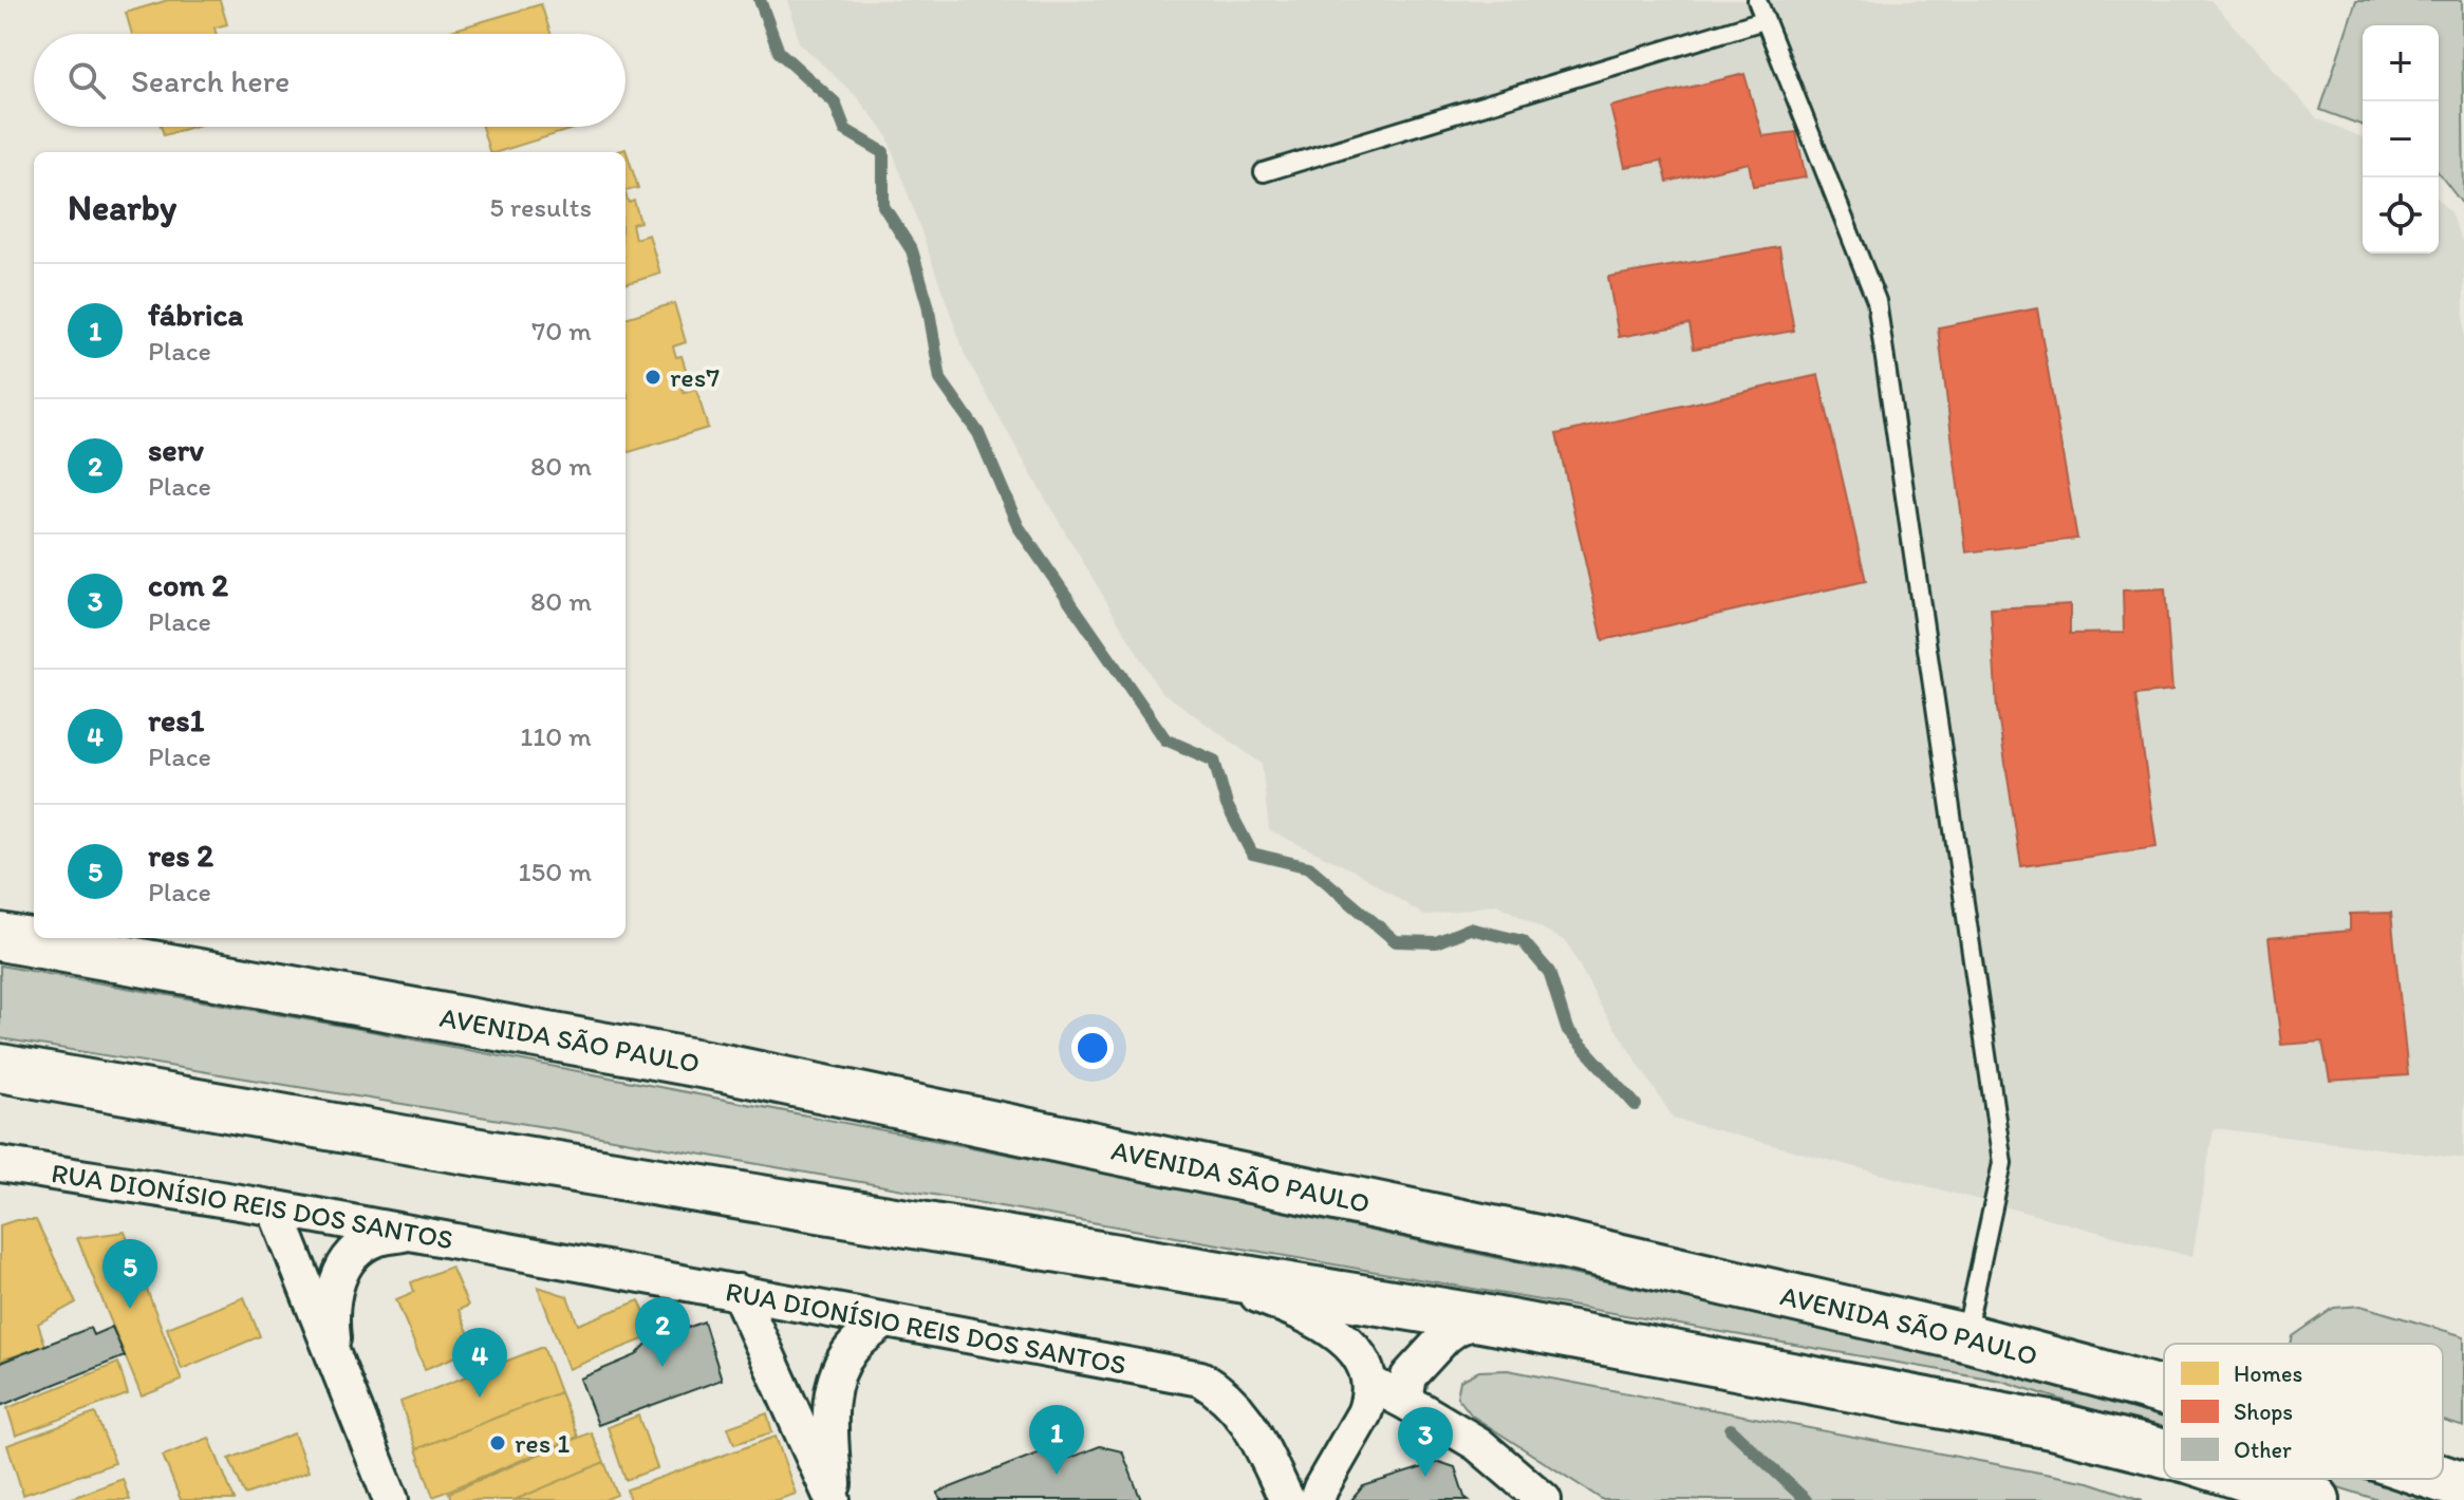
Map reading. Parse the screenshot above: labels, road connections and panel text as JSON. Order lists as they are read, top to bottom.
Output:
{
  "streets": {
    "main road": ["AVENIDA SÃO PAULO"],
    "street": ["RUA DIONÍSIO REIS DOS SANTOS"]
  },
  "places": ["res7", "res 1"],
  "legend": ["Homes", "Shops", "Other"],
  "page": {
    "map_buttons": ["+", "−"],
    "search": "Search here",
    "heading": ["Nearby", "5 results"],
    "list": [
      {
        "mark": "1",
        "name": "fábrica",
        "note": "Place",
        "value": "70 m"
      },
      {
        "mark": "2",
        "name": "serv",
        "note": "Place",
        "value": "80 m"
      },
      {
        "mark": "3",
        "name": "com 2",
        "note": "Place",
        "value": "80 m"
      },
      {
        "mark": "4",
        "name": "res1",
        "note": "Place",
        "value": "110 m"
      },
      {
        "mark": "5",
        "name": "res 2",
        "note": "Place",
        "value": "150 m"
      }
    ],
    "pins": [
      "5",
      "2",
      "4",
      "1",
      "3"
    ]
  }
}
